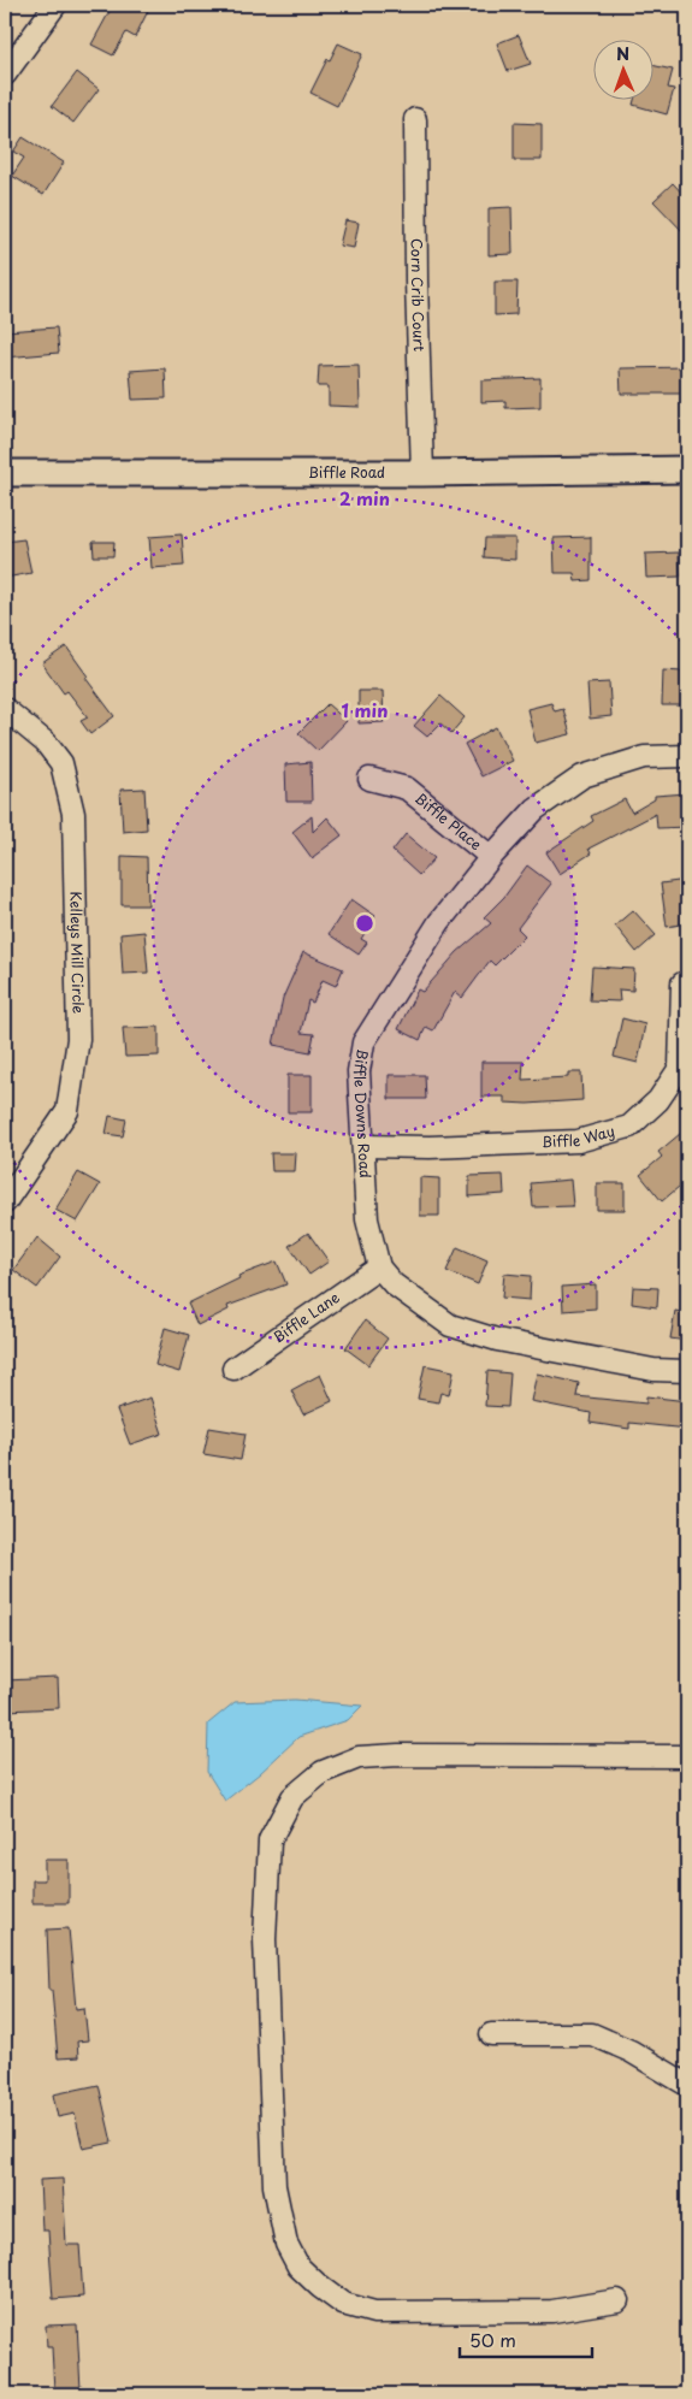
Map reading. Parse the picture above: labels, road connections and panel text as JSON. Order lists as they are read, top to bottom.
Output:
{
  "streets": {
    "street": [
      "Corn Crib Court",
      "Biffle Road",
      "Biffle Place",
      "Kelleys Mill Circle",
      "Biffle Downs Road",
      "Biffle Way",
      "Biffle Lane"
    ]
  },
  "crossings": [
    ["Corn Crib Court", "Biffle Road"],
    ["Biffle Place", "Biffle Downs Road"],
    ["Biffle Downs Road", "Biffle Way"],
    ["Biffle Downs Road", "Biffle Lane"]
  ],
  "scale_bar": "50 m",
  "north": "top",
  "rings": ["2 min", "1 min"]
}
